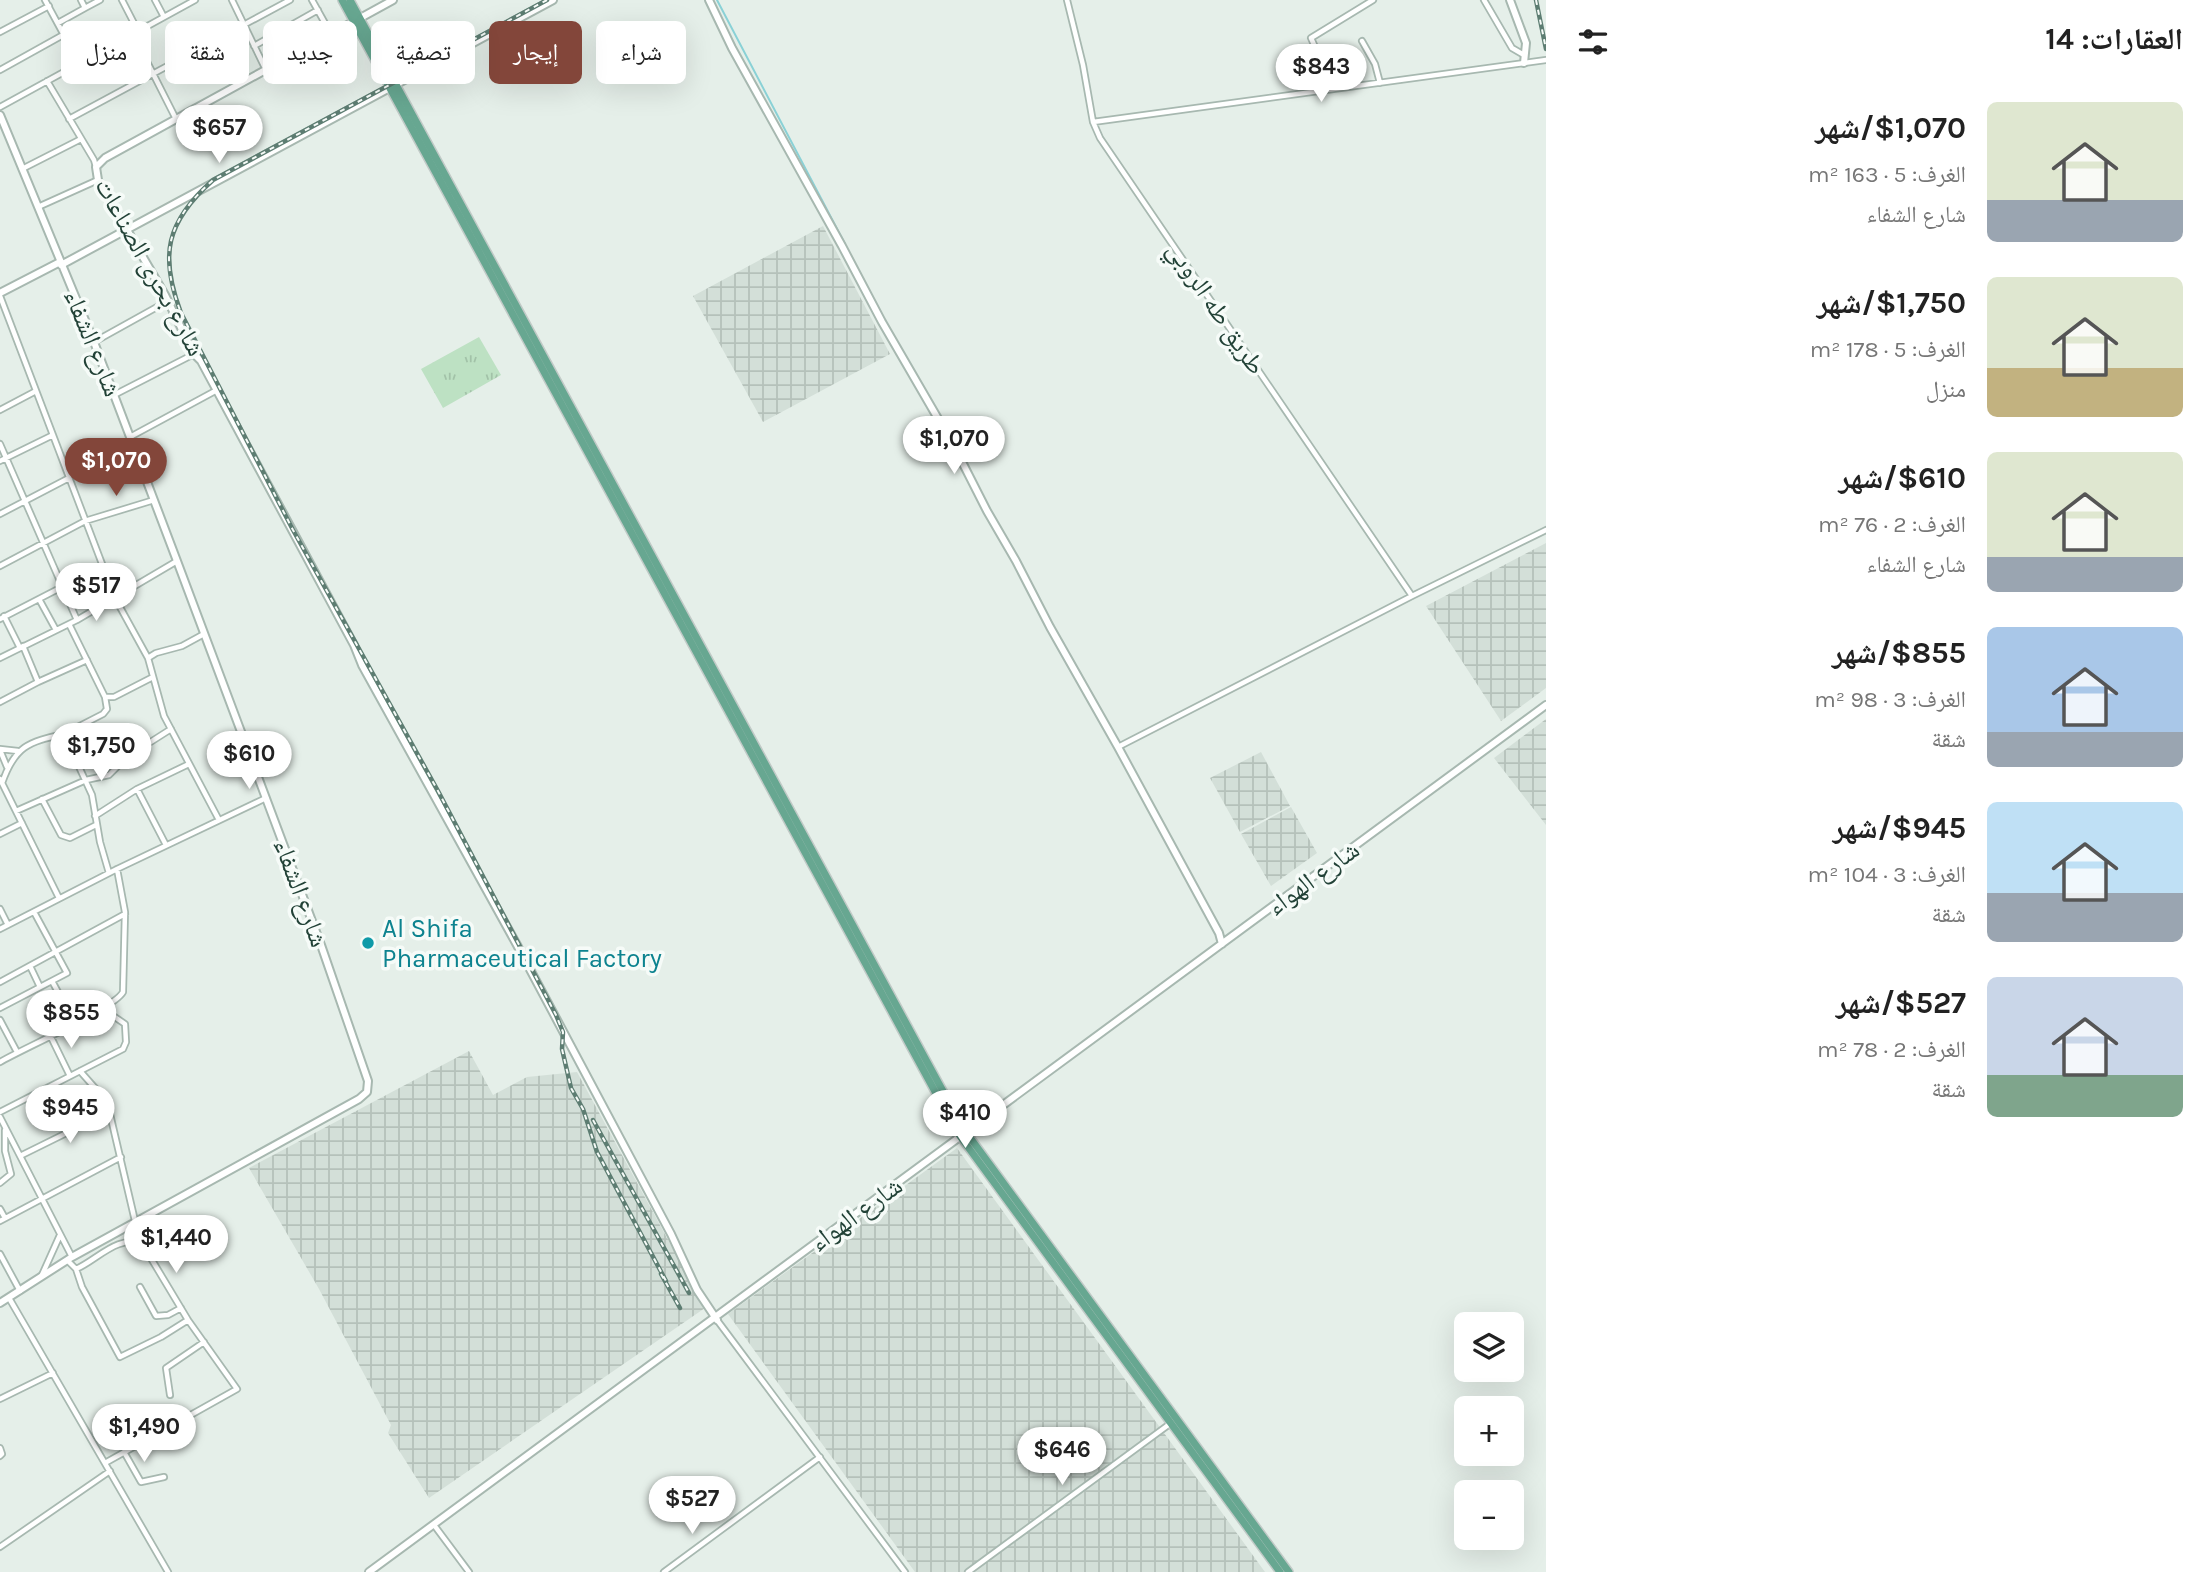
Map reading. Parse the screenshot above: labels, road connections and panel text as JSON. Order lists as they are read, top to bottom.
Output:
{
  "streets": {
    "street": [
      "شارع بحرى الصناعات",
      "طريق طه الروبي",
      "شارع الشفاء",
      "شارع الهواء"
    ]
  },
  "crossings": [
    ["شارع بحرى الصناعات", "شارع الهواء"]
  ],
  "places": ["Al Shifa Pharmaceutical Factory"],
  "page": {
    "heading": "العقارات: 14",
    "chip": [
      "شراء",
      "إيجار",
      "تصفية",
      "جديد",
      "شقة",
      "منزل"
    ],
    "price": [
      "$843",
      "$657",
      "$1,070",
      "$1,070",
      "$517",
      "$1,750",
      "$610",
      "$855",
      "$945",
      "$410",
      "$1,440",
      "$1,490",
      "$646",
      "$527"
    ],
    "list": [
      {
        "name": "$1,070/شهر",
        "note": "الغرف: 5 · 163 m² · شارع الشفاء"
      },
      {
        "name": "$1,750/شهر",
        "note": "الغرف: 5 · 178 m² · منزل"
      },
      {
        "name": "$610/شهر",
        "note": "الغرف: 2 · 76 m² · شارع الشفاء"
      },
      {
        "name": "$855/شهر",
        "note": "الغرف: 3 · 98 m² · شقة"
      },
      {
        "name": "$945/شهر",
        "note": "الغرف: 3 · 104 m² · شقة"
      },
      {
        "name": "$527/شهر",
        "note": "الغرف: 2 · 78 m² · شقة"
      }
    ],
    "map_buttons": ["+", "−"]
  }
}
